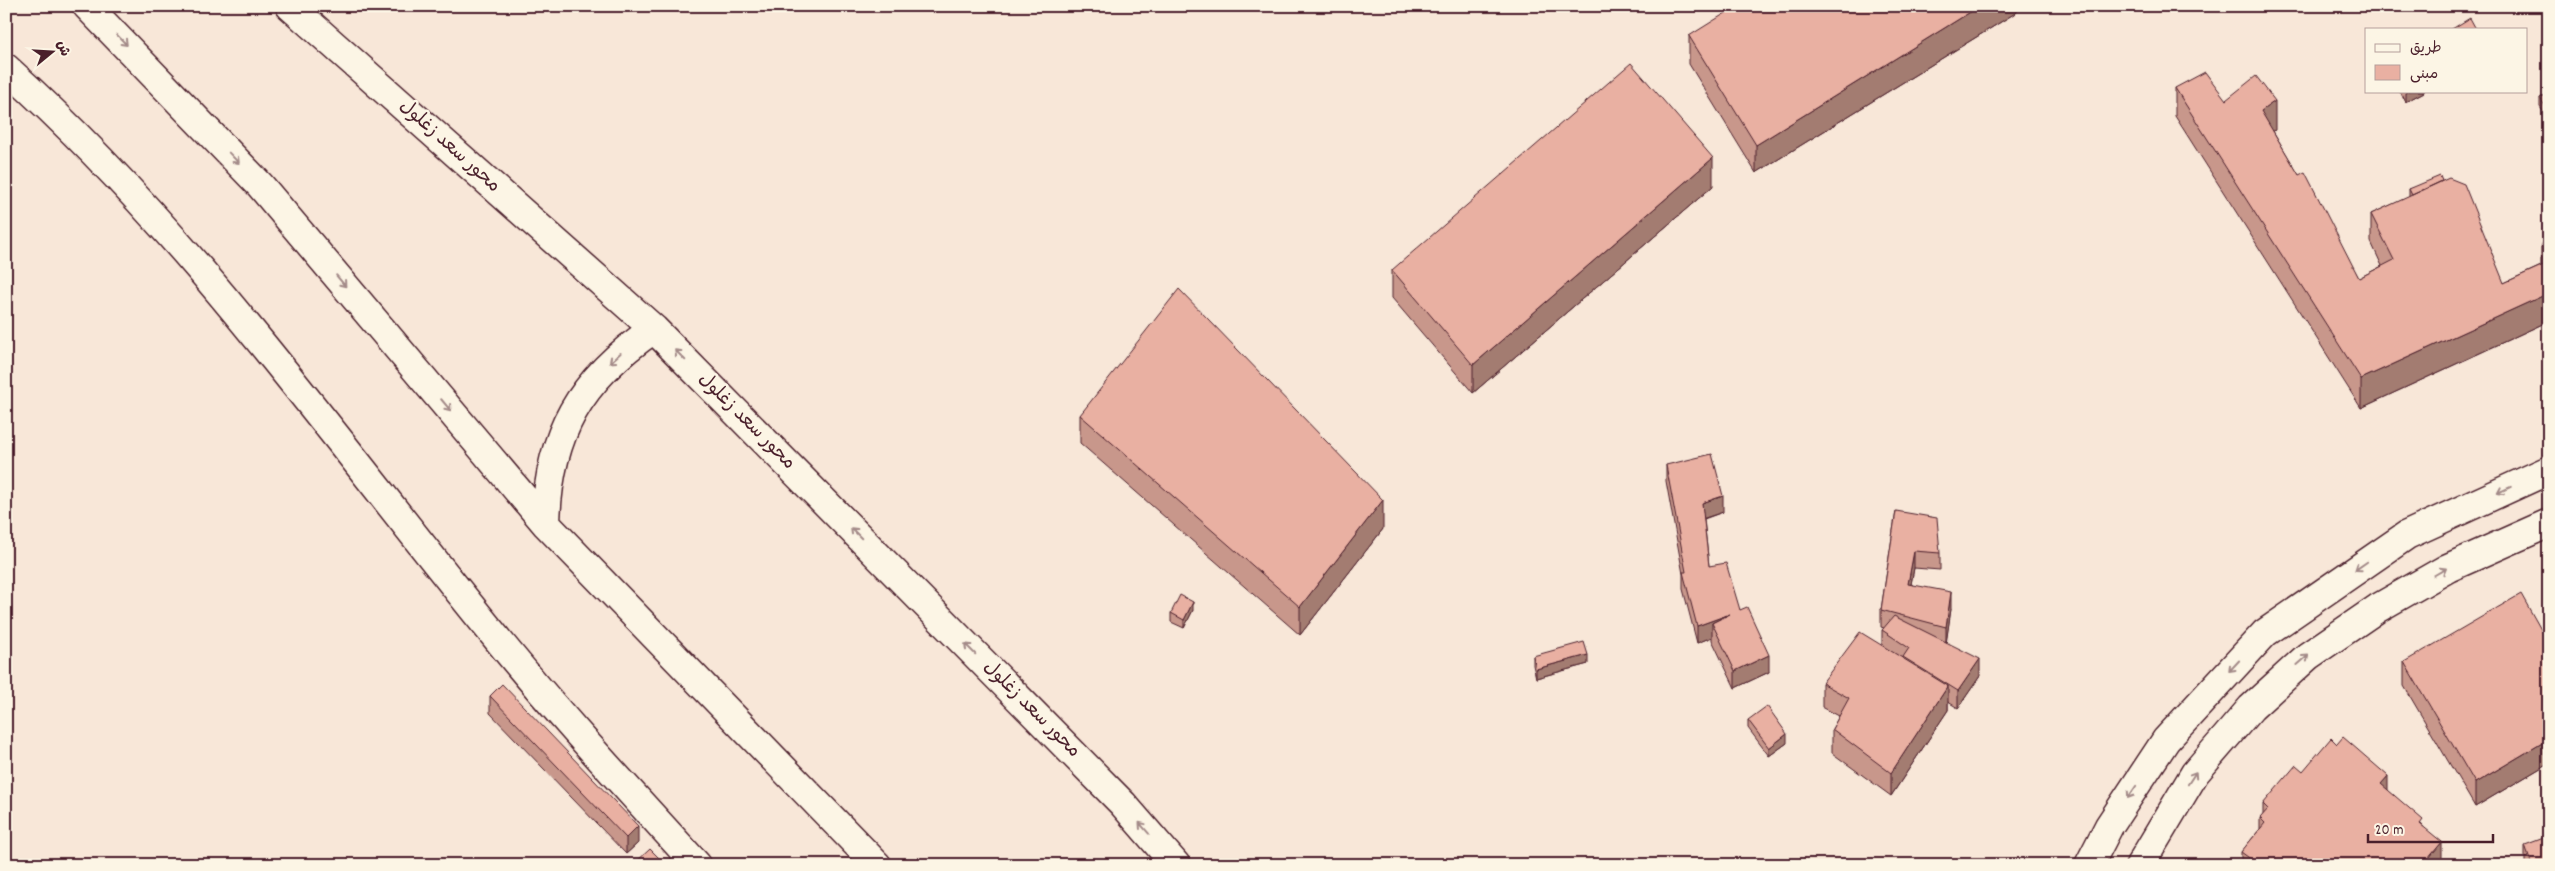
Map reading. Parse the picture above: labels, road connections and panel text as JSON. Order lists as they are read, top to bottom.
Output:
{
  "streets": {
    "main road": ["محور سعد زغلول"]
  },
  "legend": ["طريق", "مبنى"],
  "scale_bar": "20 m",
  "north": "right"
}
